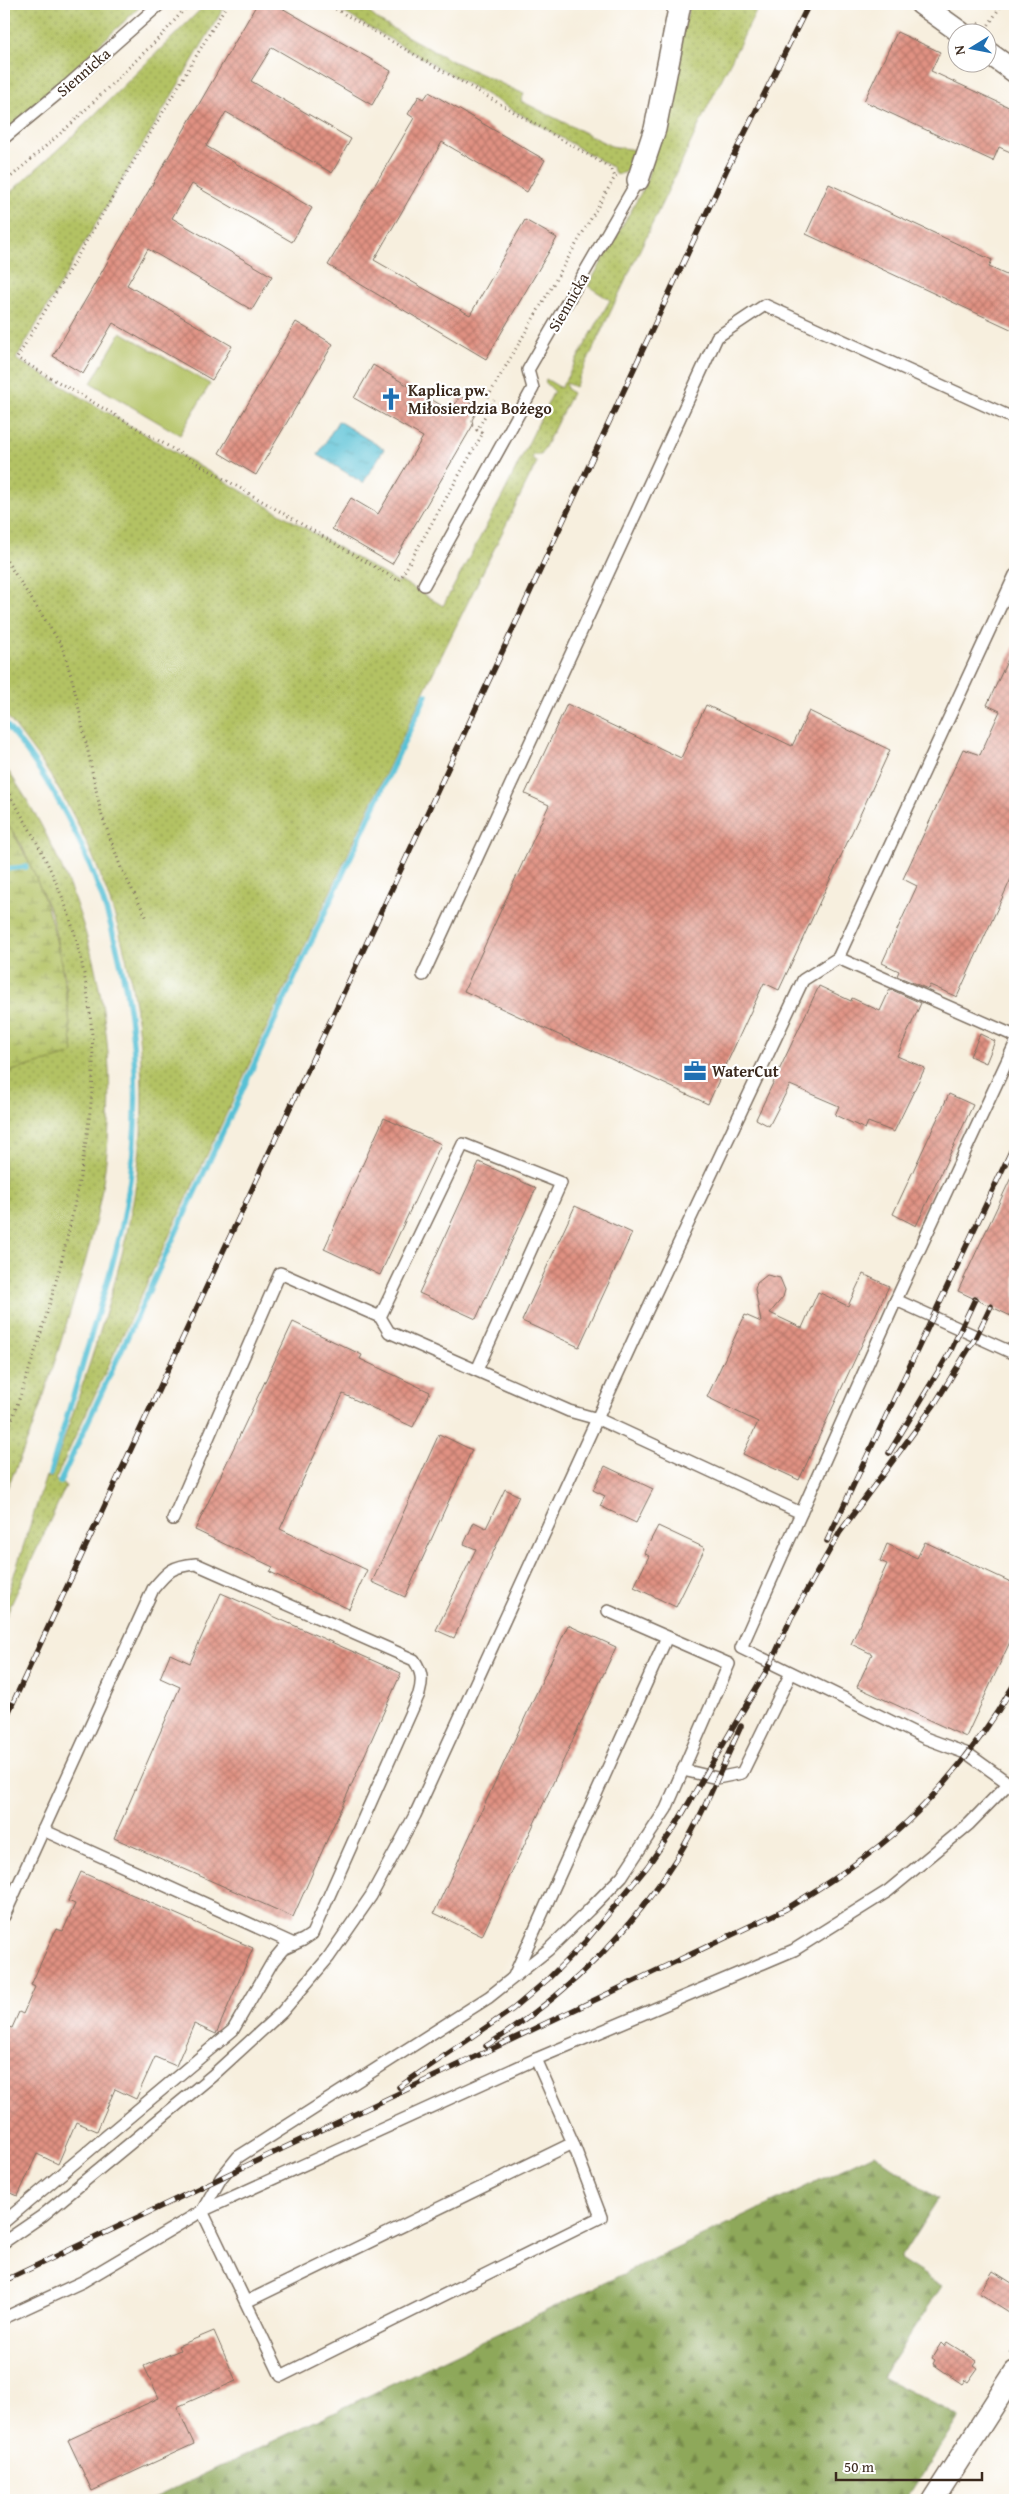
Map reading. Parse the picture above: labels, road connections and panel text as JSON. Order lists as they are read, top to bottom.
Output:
{
  "streets": {
    "street": ["Siennicka"]
  },
  "places": {
    "church": ["Kaplica pw. Miłosierdzia Bożego"],
    "office": ["WaterCut"]
  },
  "scale_bar": "50 m",
  "north": "left"
}
